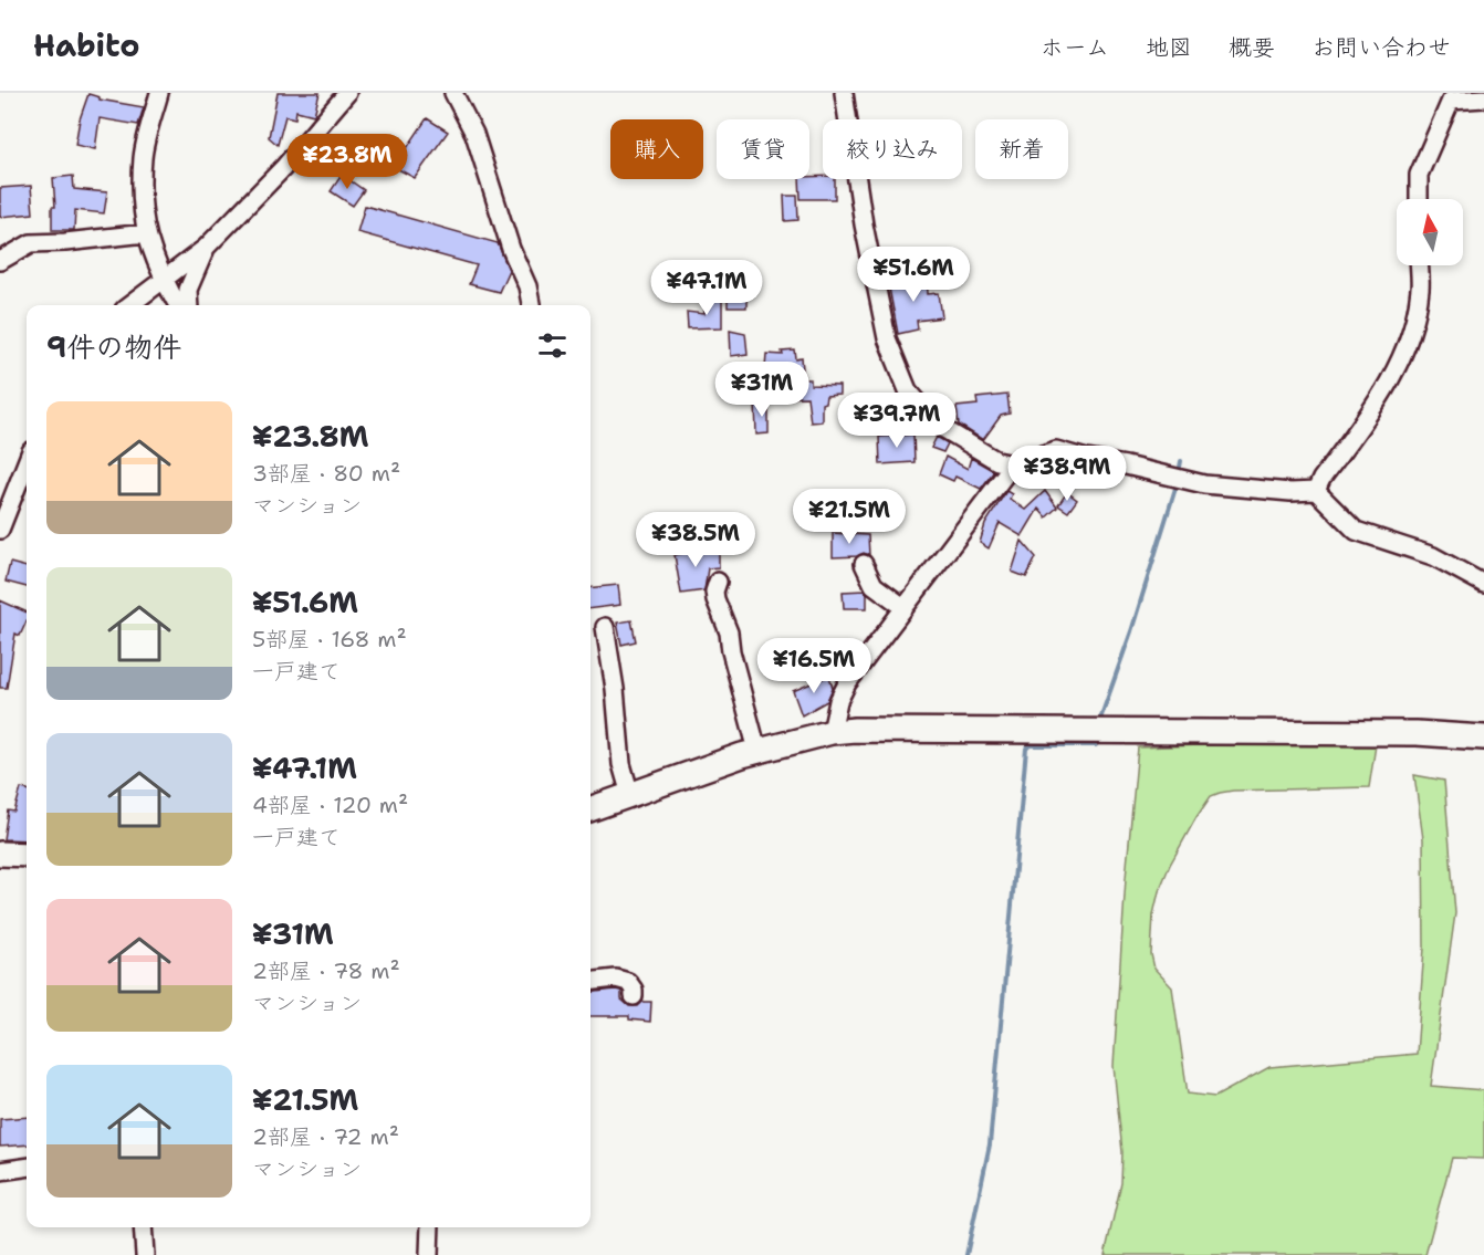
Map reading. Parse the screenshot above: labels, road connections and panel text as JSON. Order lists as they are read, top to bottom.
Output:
{
  "north": "top",
  "page": {
    "header": "Habito",
    "nav": [
      "ホーム",
      "地図",
      "概要",
      "お問い合わせ"
    ],
    "chip": [
      "購入",
      "賃貸",
      "絞り込み",
      "新着"
    ],
    "price": [
      "¥23.8M",
      "¥51.6M",
      "¥47.1M",
      "¥31M",
      "¥39.7M",
      "¥38.9M",
      "¥21.5M",
      "¥38.5M",
      "¥16.5M"
    ],
    "heading": "9件の物件",
    "list": [
      {
        "name": "¥23.8M",
        "note": "3部屋 · 80 m² · マンション"
      },
      {
        "name": "¥51.6M",
        "note": "5部屋 · 168 m² · 一戸建て"
      },
      {
        "name": "¥47.1M",
        "note": "4部屋 · 120 m² · 一戸建て"
      },
      {
        "name": "¥31M",
        "note": "2部屋 · 78 m² · マンション"
      },
      {
        "name": "¥21.5M",
        "note": "2部屋 · 72 m² · マンション"
      }
    ]
  }
}
